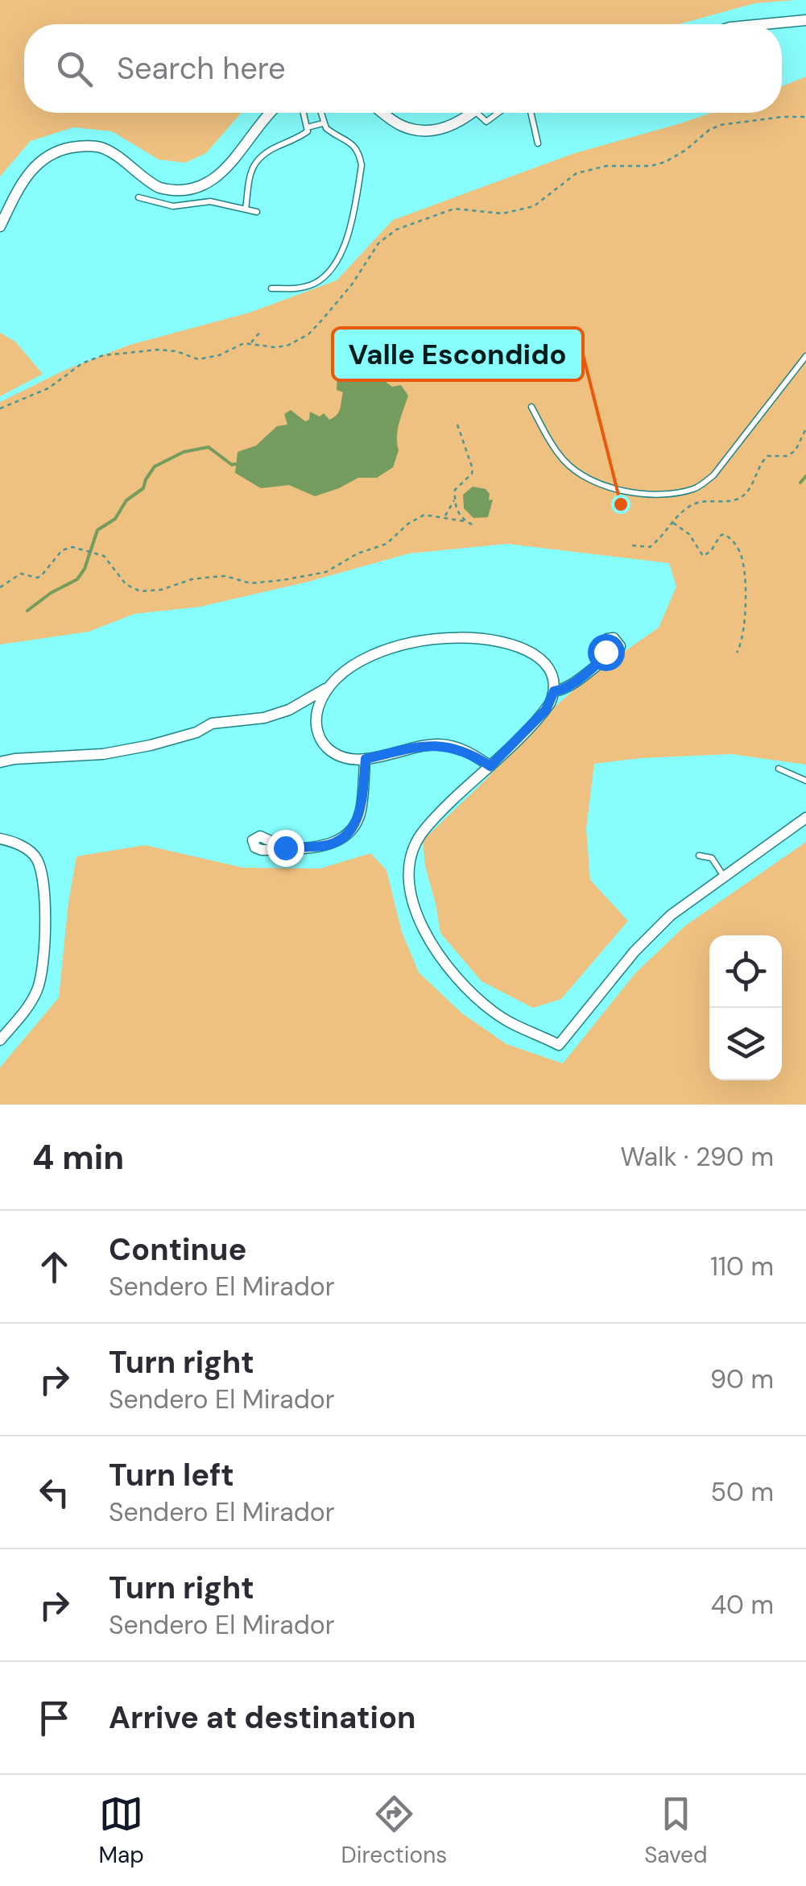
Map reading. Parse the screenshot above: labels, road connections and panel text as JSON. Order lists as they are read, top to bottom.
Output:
{
  "places": ["Valle Escondido"],
  "page": {
    "search": "Search here",
    "heading": ["4 min", "Walk · 290 m"],
    "list": [
      ["Continue", "Sendero El Mirador", "110 m"],
      ["Turn right", "Sendero El Mirador", "90 m"],
      ["Turn left", "Sendero El Mirador", "50 m"],
      ["Turn right", "Sendero El Mirador", "40 m"],
      "Arrive at destination"
    ],
    "nav": ["Map", "Directions", "Saved"]
  }
}
